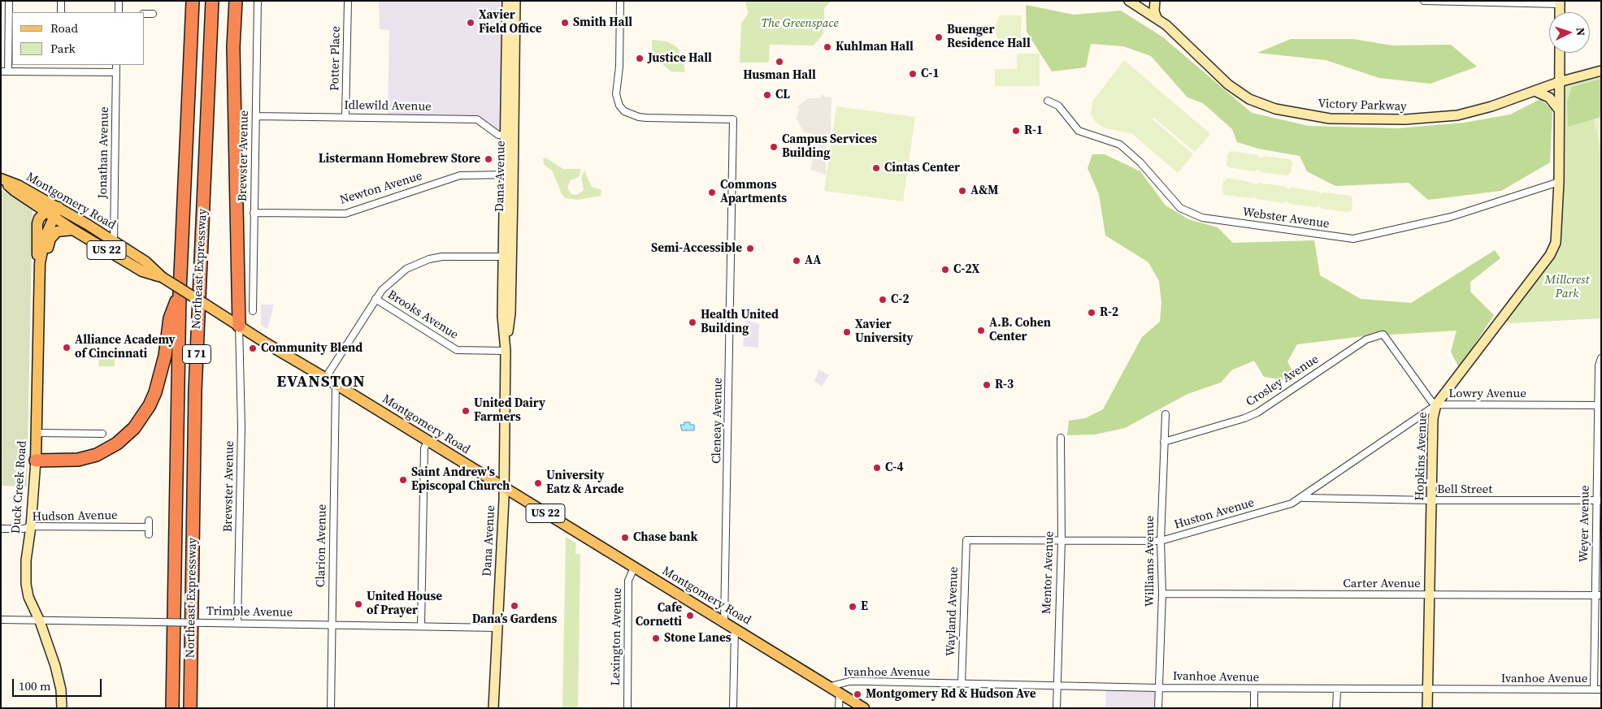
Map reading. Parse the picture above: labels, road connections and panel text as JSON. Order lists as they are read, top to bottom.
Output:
{
  "streets": {
    "highway": ["Northeast Expressway", "I 71"],
    "main road": ["Montgomery Road", "US 22", "Duck Creek Road"],
    "street": [
      "Potter Place",
      "Victory Parkway",
      "Idlewild Avenue",
      "Jonathan Avenue",
      "Brewster Avenue",
      "Dana Avenue",
      "Newton Avenue",
      "Webster Avenue",
      "Brooks Avenue",
      "Crosley Avenue",
      "Lowry Avenue",
      "Cleneay Avenue",
      "Hopkins Avenue",
      "Bell Street",
      "Huston Avenue",
      "Hudson Avenue",
      "Weyer Avenue",
      "Clarion Avenue",
      "Williams Avenue",
      "Mentor Avenue",
      "Carter Avenue",
      "Wayland Avenue",
      "Trimble Avenue",
      "Lexington Avenue",
      "Ivanhoe Avenue"
    ]
  },
  "crossings": [
    ["Potter Place", "Idlewild Avenue"],
    ["Victory Parkway", "Hopkins Avenue"],
    ["Idlewild Avenue", "Brewster Avenue"],
    ["Idlewild Avenue", "Dana Avenue"],
    ["Jonathan Avenue", "Montgomery Road"],
    ["Brewster Avenue", "Newton Avenue"],
    ["Brewster Avenue", "Montgomery Road"],
    ["Brewster Avenue", "Trimble Avenue"],
    ["Dana Avenue", "Newton Avenue"],
    ["Dana Avenue", "Montgomery Road"],
    ["Dana Avenue", "Brooks Avenue"],
    ["Dana Avenue", "Trimble Avenue"],
    ["Montgomery Road", "Cleneay Avenue"],
    ["Montgomery Road", "Duck Creek Road"],
    ["Montgomery Road", "Clarion Avenue"],
    ["Montgomery Road", "Lexington Avenue"],
    ["Montgomery Road", "Ivanhoe Avenue"],
    ["Webster Avenue", "Hopkins Avenue"],
    ["Crosley Avenue", "Lowry Avenue"],
    ["Crosley Avenue", "Williams Avenue"],
    ["Lowry Avenue", "Hopkins Avenue"],
    ["Lowry Avenue", "Huston Avenue"],
    ["Lowry Avenue", "Weyer Avenue"],
    ["Hopkins Avenue", "Bell Street"],
    ["Hopkins Avenue", "Huston Avenue"],
    ["Hopkins Avenue", "Carter Avenue"],
    ["Hopkins Avenue", "Ivanhoe Avenue"],
    ["Duck Creek Road", "Hudson Avenue"],
    ["Duck Creek Road", "Trimble Avenue"],
    ["Bell Street", "Huston Avenue"],
    ["Bell Street", "Weyer Avenue"],
    ["Huston Avenue", "Williams Avenue"],
    ["Huston Avenue", "Mentor Avenue"],
    ["Huston Avenue", "Wayland Avenue"],
    ["Weyer Avenue", "Carter Avenue"],
    ["Weyer Avenue", "Ivanhoe Avenue"],
    ["Clarion Avenue", "Trimble Avenue"],
    ["Williams Avenue", "Carter Avenue"],
    ["Williams Avenue", "Ivanhoe Avenue"],
    ["Mentor Avenue", "Ivanhoe Avenue"],
    ["Wayland Avenue", "Ivanhoe Avenue"]
  ],
  "districts": ["EVANSTON"],
  "parks": ["The Greenspace", "Millcrest Park"],
  "places": [
    "Xavier Field Office",
    "Smith Hall",
    "Buenger Residence Hall",
    "Kuhlman Hall",
    "Justice Hall",
    "Husman Hall",
    "C-1",
    "CL",
    "R-1",
    "Campus Services Building",
    "Listermann Homebrew Store",
    "Cintas Center",
    "A&M",
    "Commons Apartments",
    "Semi-Accessible",
    "AA",
    "C-2X",
    "C-2",
    "R-2",
    "Health United Building",
    "A.B. Cohen Center",
    "Xavier University",
    "Alliance Academy of Cincinnati",
    "Community Blend",
    "R-3",
    "United Dairy Farmers",
    "C-4",
    "Saint Andrew's Episcopal Church",
    "University Eatz & Arcade",
    "Chase bank",
    "United House of Prayer",
    "Dana’s Gardens",
    "E",
    "Cafe Cornetti",
    "Stone Lanes",
    "Montgomery Rd & Hudson Ave"
  ],
  "legend": ["Road", "Park"],
  "scale_bar": "100 m",
  "north": "right"
}
